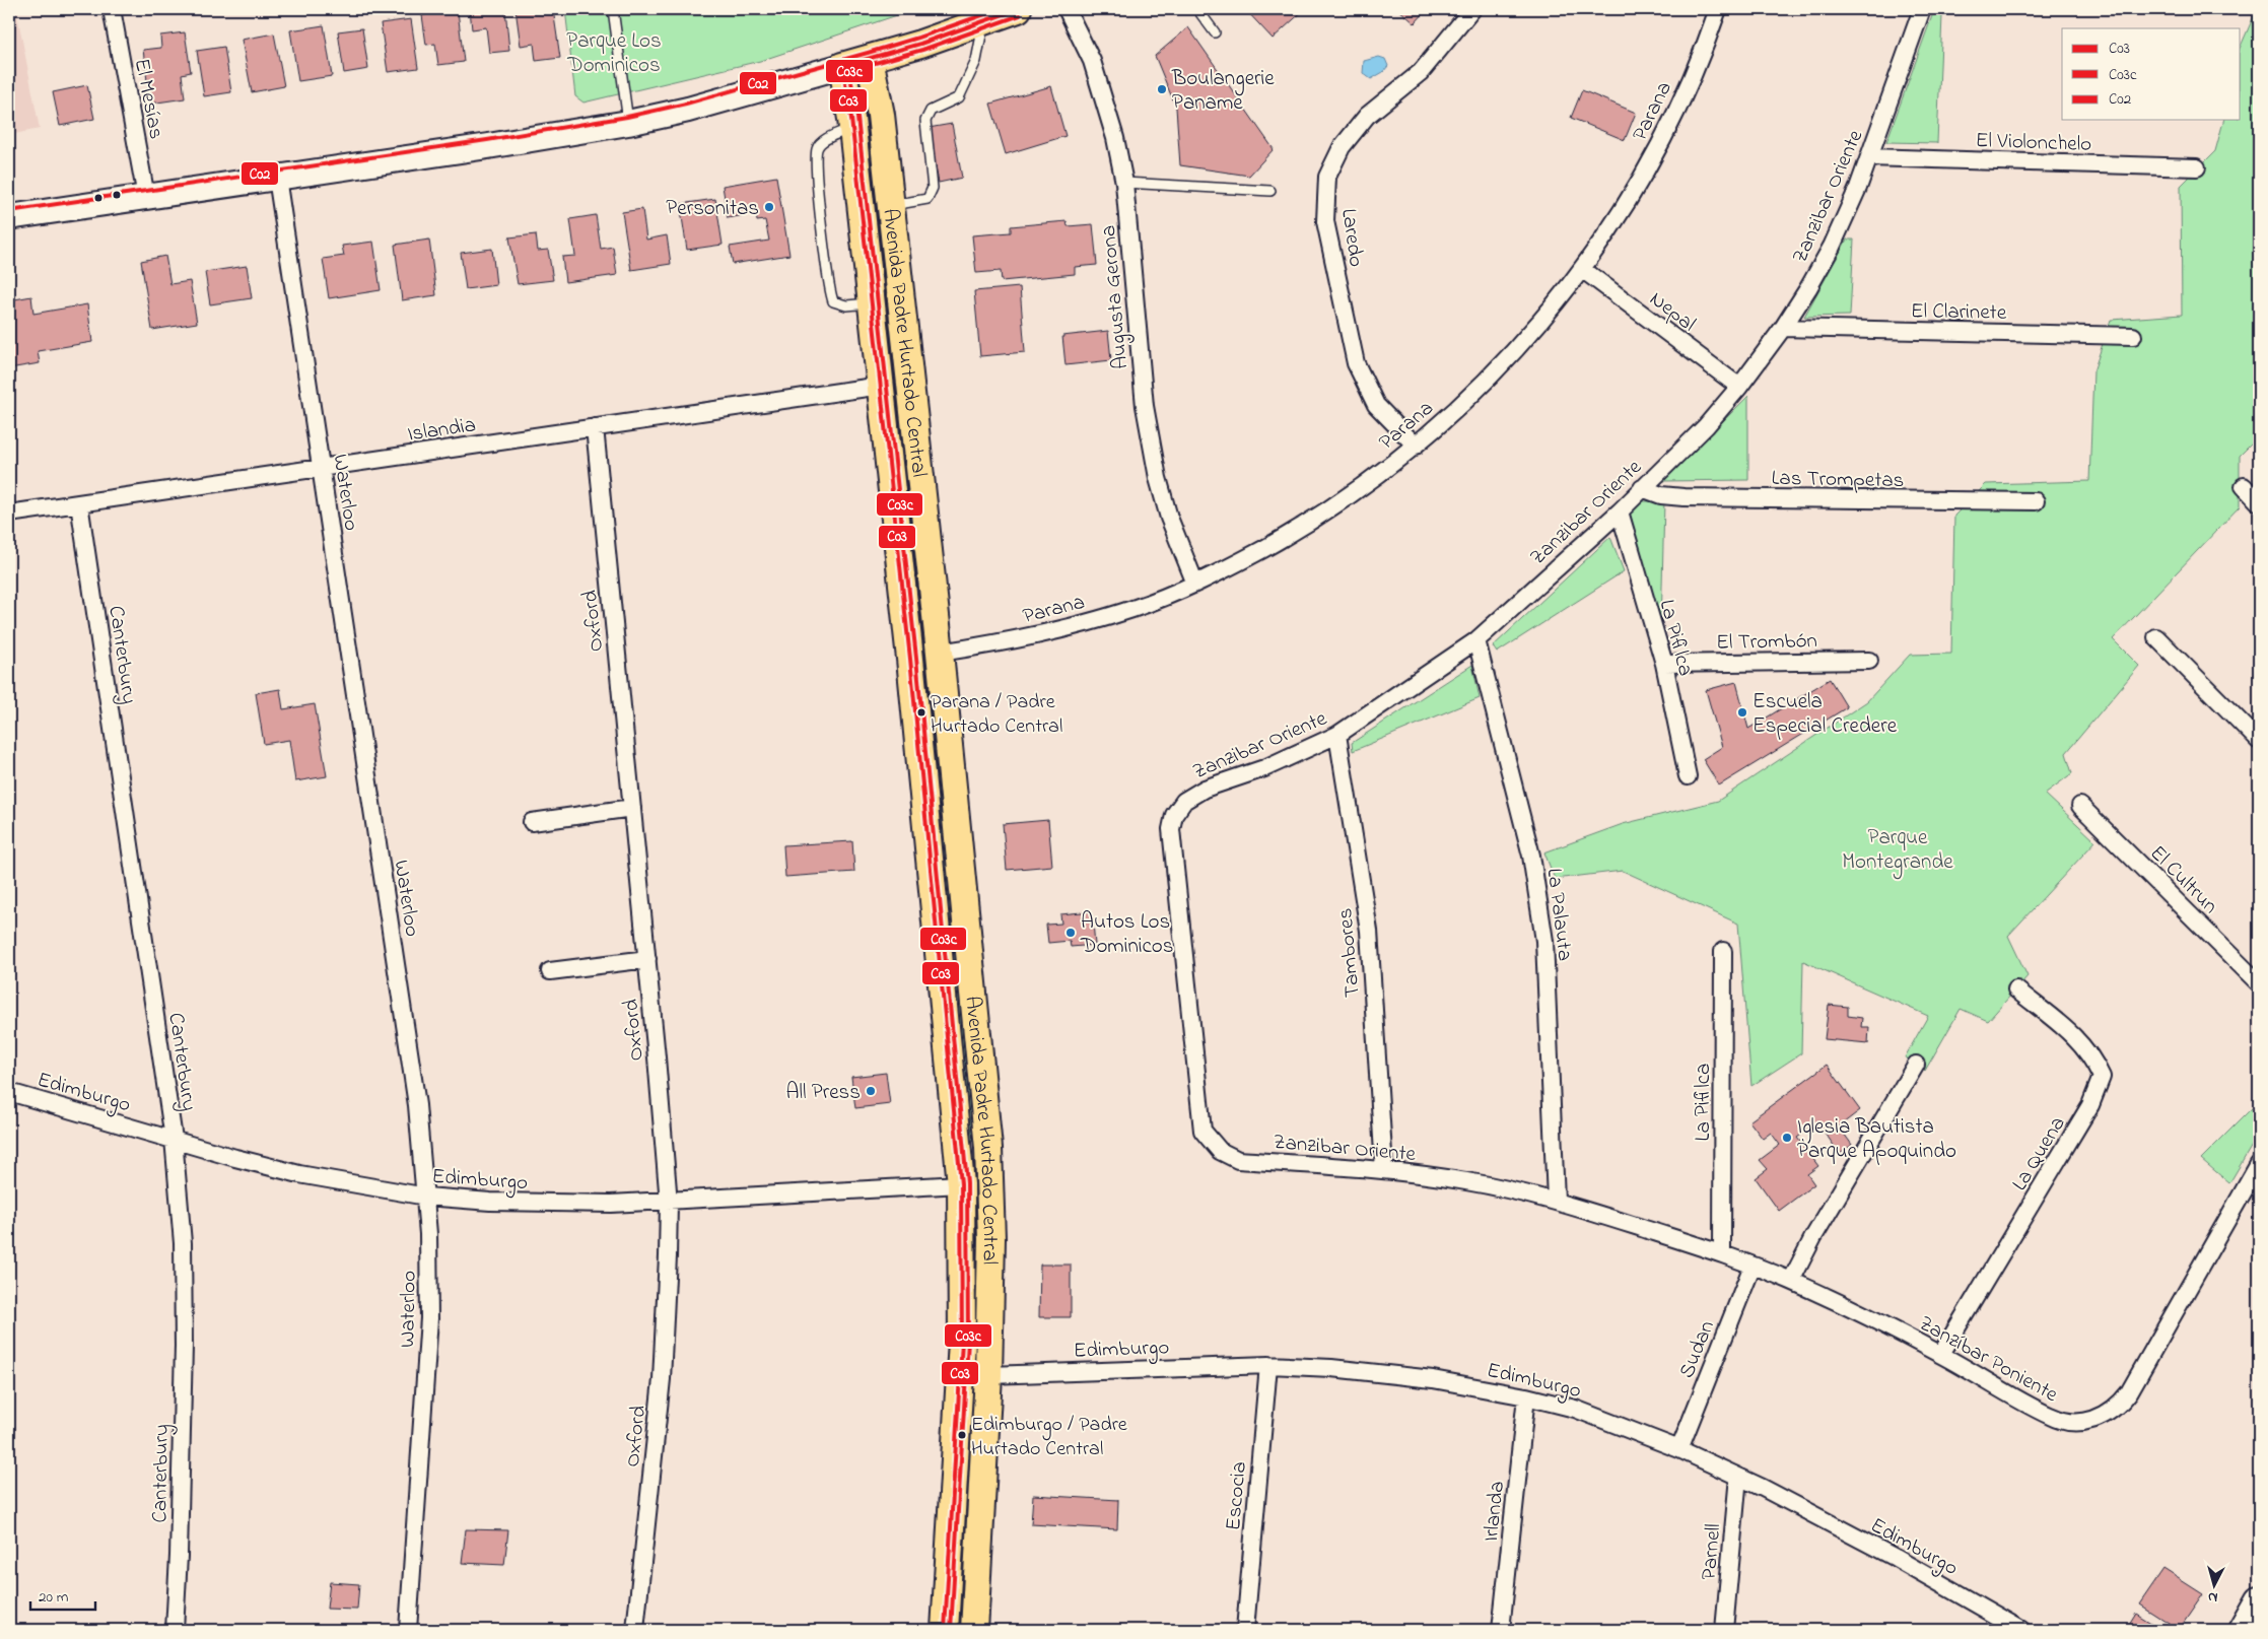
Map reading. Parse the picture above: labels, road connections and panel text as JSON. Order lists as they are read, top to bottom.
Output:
{
  "streets": {
    "main road": ["Avenida Padre Hurtado Central"],
    "street": [
      "El Mesías",
      "Parana",
      "El Violonchelo",
      "Zanzibar Oriente",
      "Laredo",
      "Augusta Gerona",
      "Nepal",
      "El Clarinete",
      "Islandia",
      "Las Trompetas",
      "Waterloo",
      "Oxford",
      "La Pifilca",
      "El Trombón",
      "Canterbury",
      "El Cultrun",
      "La Palauta",
      "Tambores",
      "Edimburgo",
      "La Quena",
      "Sudan",
      "Zanzíbar Poniente",
      "Escocia",
      "Irlanda",
      "Parnell"
    ]
  },
  "crossings": [
    ["Parana", "Laredo"],
    ["Parana", "Augusta Gerona"],
    ["Parana", "Nepal"],
    ["Parana", "Avenida Padre Hurtado Central"],
    ["El Violonchelo", "Zanzibar Oriente"],
    ["Zanzibar Oriente", "Nepal"],
    ["Zanzibar Oriente", "El Clarinete"],
    ["Zanzibar Oriente", "Las Trompetas"],
    ["Zanzibar Oriente", "La Pifilca"],
    ["Zanzibar Oriente", "La Palauta"],
    ["Zanzibar Oriente", "Tambores"],
    ["Zanzibar Oriente", "Sudan"],
    ["Zanzibar Oriente", "Zanzíbar Poniente"],
    ["Avenida Padre Hurtado Central", "Islandia"],
    ["Avenida Padre Hurtado Central", "Edimburgo"],
    ["Islandia", "Waterloo"],
    ["Islandia", "Oxford"],
    ["Islandia", "Canterbury"],
    ["Waterloo", "Edimburgo"],
    ["Oxford", "Edimburgo"],
    ["La Pifilca", "El Trombón"],
    ["Canterbury", "Edimburgo"],
    ["Edimburgo", "Sudan"],
    ["Edimburgo", "Escocia"],
    ["Edimburgo", "Irlanda"],
    ["Edimburgo", "Parnell"],
    ["La Quena", "Zanzíbar Poniente"],
    ["Sudan", "Zanzíbar Poniente"]
  ],
  "parks": ["Parque Los Dominicos", "Parque Montegrande"],
  "places": [
    "Boulangerie Paname",
    "Personitas",
    "Parana / Padre Hurtado Central",
    "Escuela Especial Credere",
    "Autos Los Dominicos",
    "All Press",
    "Iglesia Bautista Parque Apoquindo",
    "Edimburgo / Padre Hurtado Central"
  ],
  "lines": ["transit line C03", "transit line C02", "transit line C03c"],
  "legend": ["C03", "C03c", "C02"],
  "scale_bar": "20 m",
  "north": "bottom"
}
